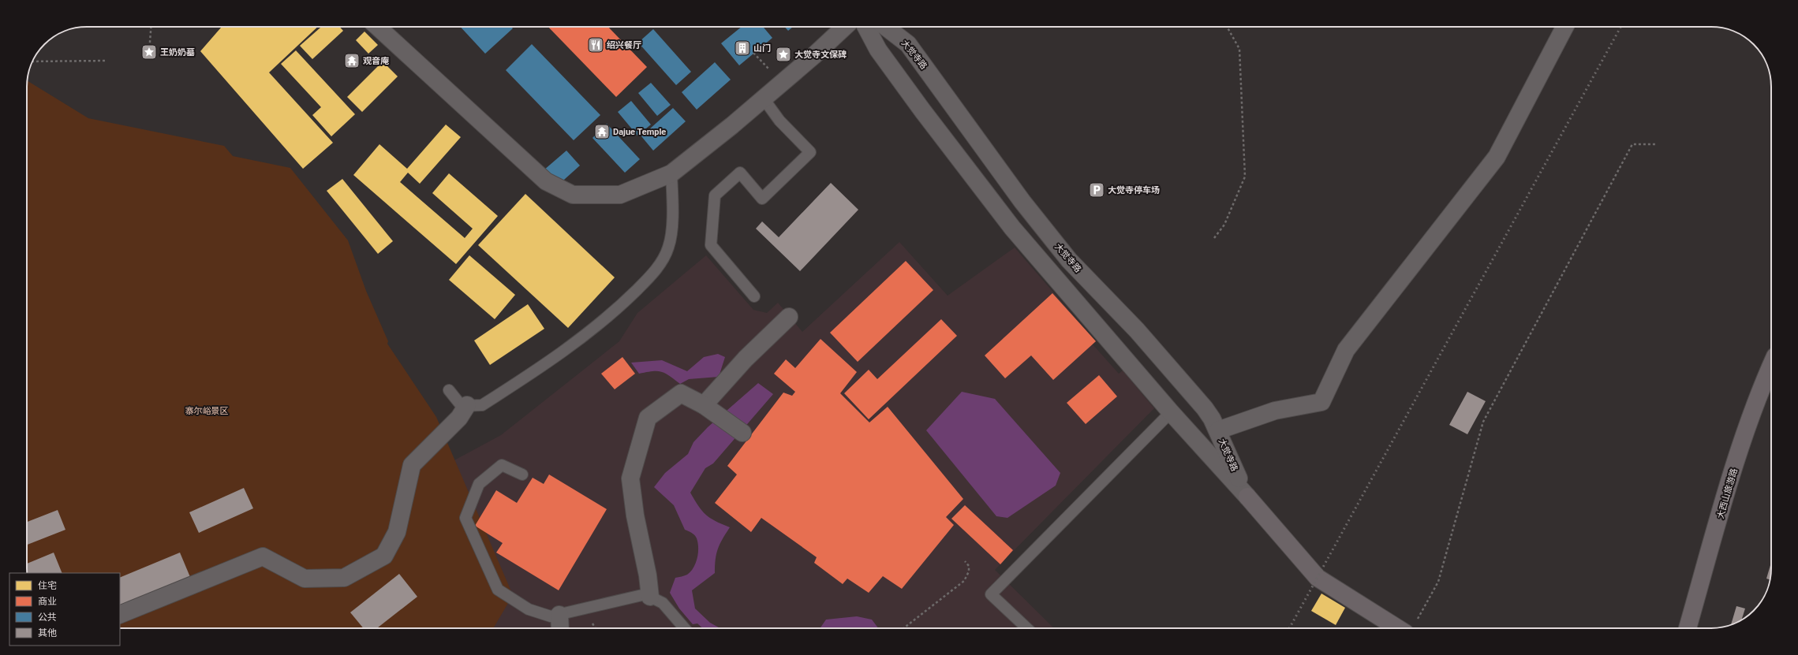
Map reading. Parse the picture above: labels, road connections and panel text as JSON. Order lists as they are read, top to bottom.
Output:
{
  "streets": {
    "street": ["大觉寺路", "大西山旅游路"]
  },
  "parks": ["寨尔峪景区"],
  "places": {
    "restaurant": ["绍兴餐厅"],
    "building": ["山门"],
    "place": ["王奶奶墓", "大觉寺文保碑"],
    "temple": ["观音庵", "Dajue Temple"],
    "parking": ["大觉寺停车场"]
  },
  "legend": [
    "住宅",
    "商业",
    "公共",
    "其他"
  ]
}
